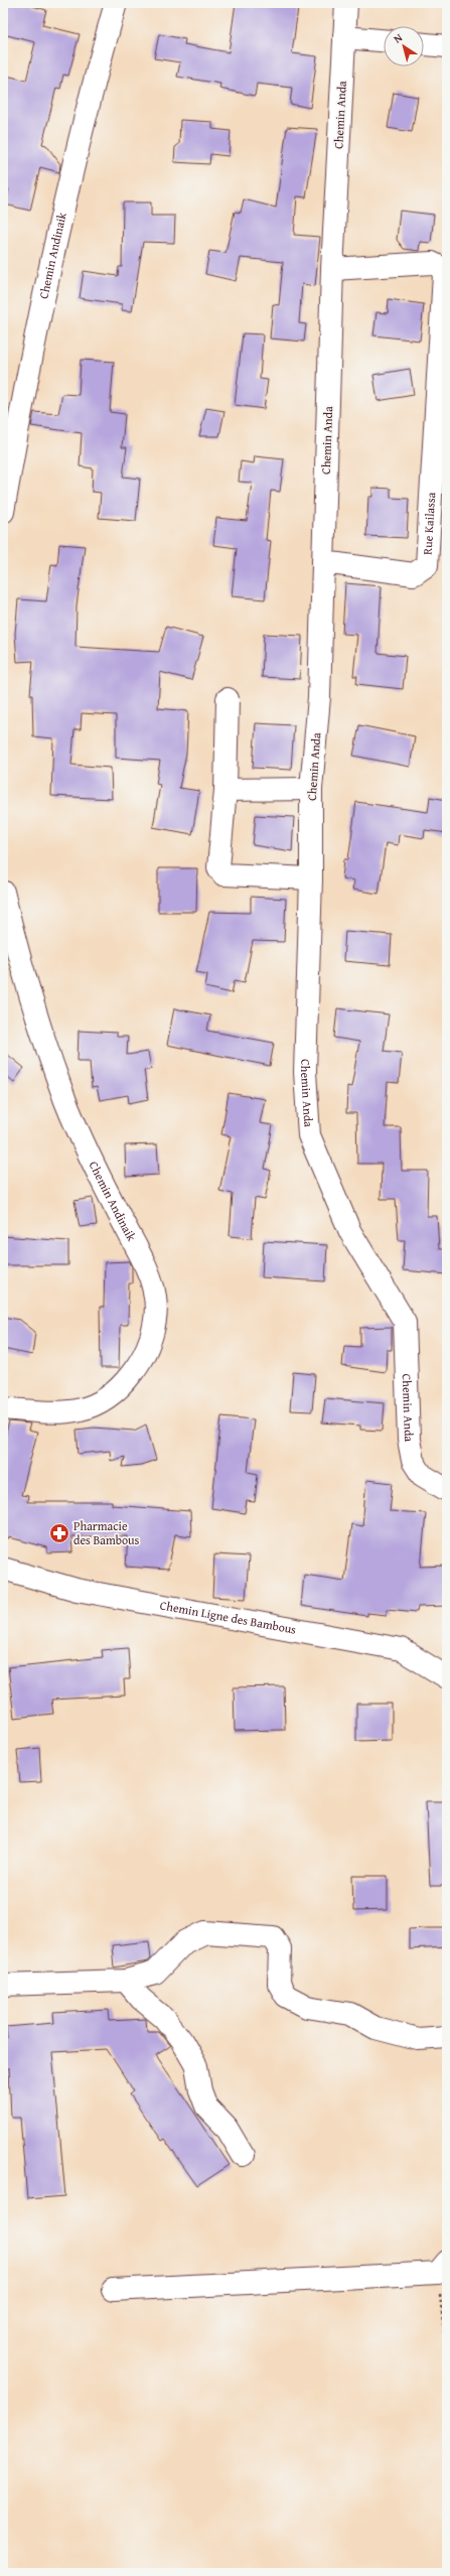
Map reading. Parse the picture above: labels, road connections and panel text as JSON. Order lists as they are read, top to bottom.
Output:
{
  "streets": {
    "street": [
      "Chemin Anda",
      "Chemin Andinaik",
      "Rue Kailassa",
      "Chemin Ligne des Bambous"
    ]
  },
  "crossings": [
    ["Chemin Anda", "Rue Kailassa"]
  ],
  "places": {
    "pharmacy": ["Pharmacie des Bambous"]
  },
  "north": "top left"
}
